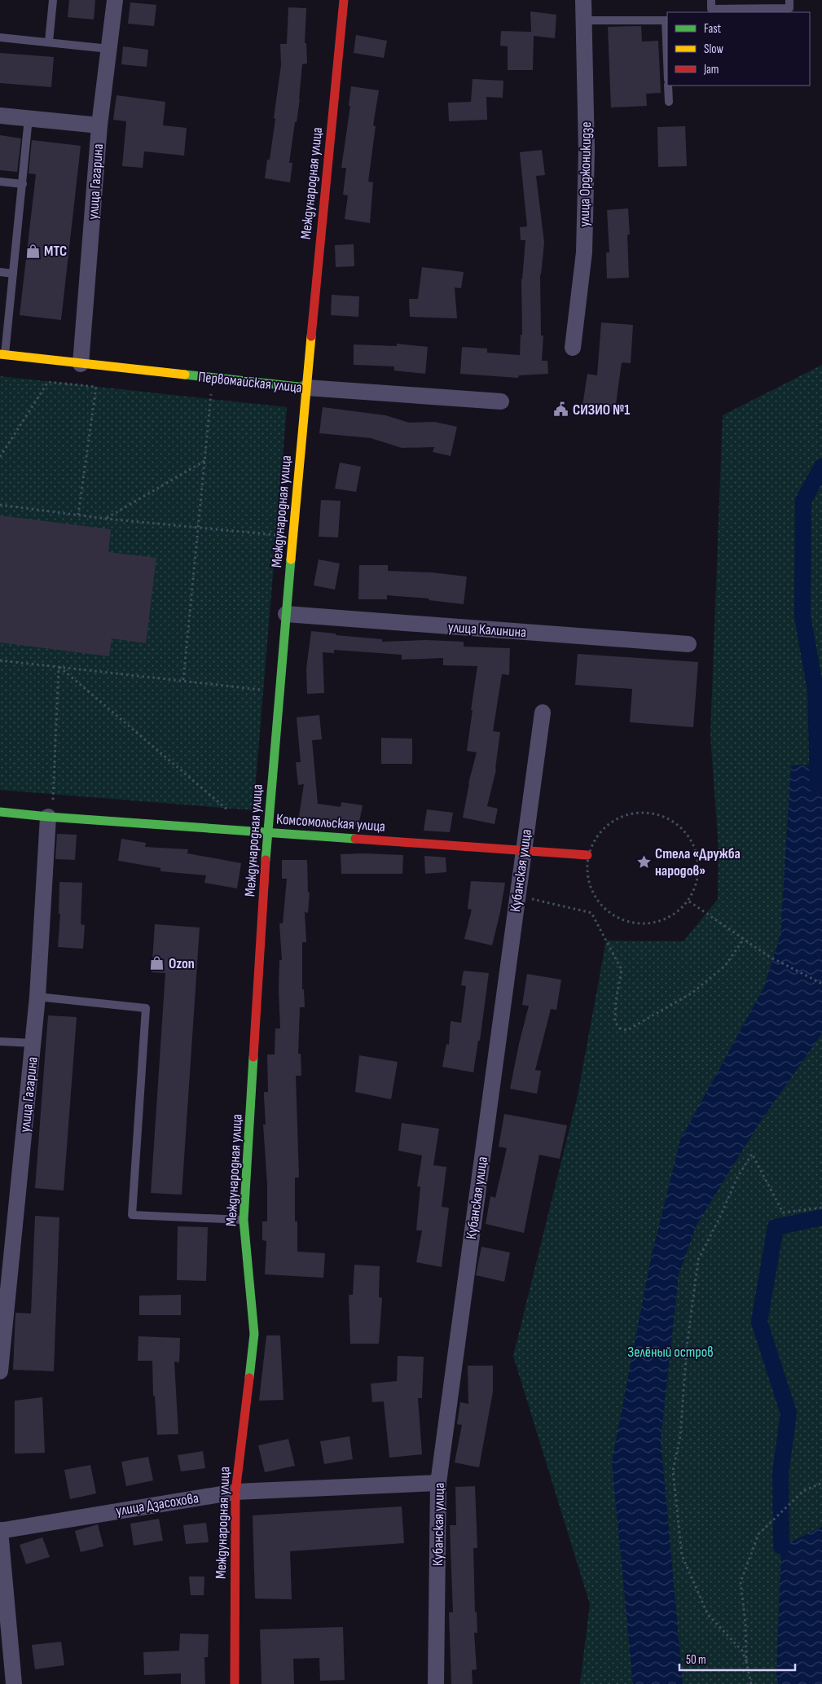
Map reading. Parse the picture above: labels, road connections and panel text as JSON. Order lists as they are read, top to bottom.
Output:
{
  "streets": {
    "main road": ["Международная улица", "Первомайская улица", "Комсомольская улица"],
    "street": [
      "улица Орджоникидзе",
      "улица Гагарина",
      "улица Калинина",
      "Кубанская улица",
      "улица Дзасохова"
    ]
  },
  "crossings": [
    ["улица Гагарина", "Первомайская улица"],
    ["улица Гагарина", "Комсомольская улица"],
    ["Международная улица", "Первомайская улица"],
    ["Международная улица", "улица Калинина"],
    ["Международная улица", "Комсомольская улица"],
    ["Международная улица", "улица Дзасохова"],
    ["Комсомольская улица", "Кубанская улица"],
    ["Кубанская улица", "улица Дзасохова"]
  ],
  "parks": ["Зелёный остров"],
  "places": {
    "shop": ["МТС", "Ozon"],
    "public building": ["СИЗИО №1"],
    "place": ["Стела «Дружба народов»"]
  },
  "legend": ["Fast", "Slow", "Jam"],
  "scale_bar": "50 m"
}
